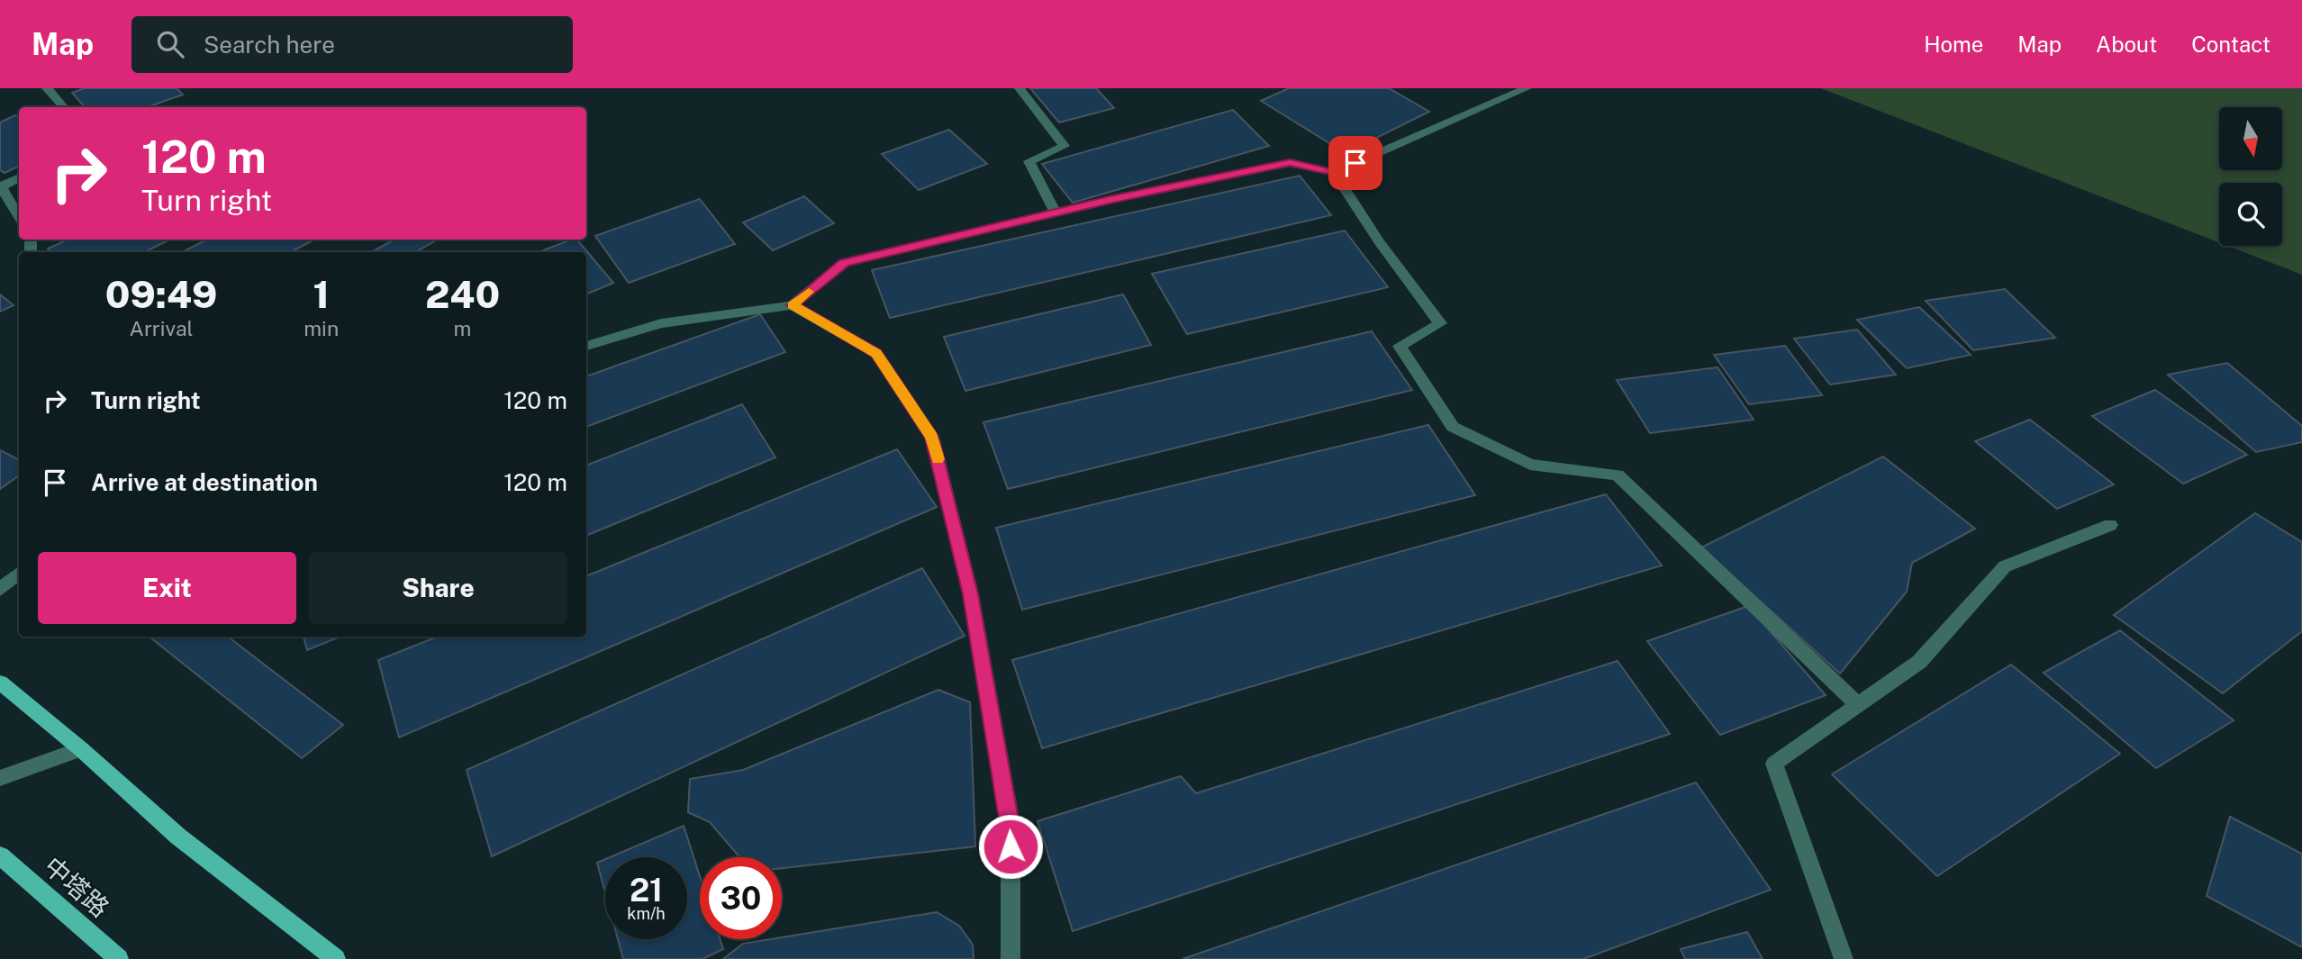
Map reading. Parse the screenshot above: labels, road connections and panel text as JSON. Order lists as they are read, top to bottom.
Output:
{
  "streets": {
    "main road": ["中塔路"]
  },
  "north": "bottom",
  "page": {
    "header": "Map",
    "search": "Search here",
    "nav": [
      "Home",
      "Map",
      "About",
      "Contact"
    ],
    "turn": ["120 m", "Turn right"],
    "eta": [
      "09:49",
      "Arrival",
      "1",
      "min",
      "240",
      "m"
    ],
    "list": [
      {
        "name": "Turn right",
        "value": "120 m"
      },
      {
        "name": "Arrive at destination",
        "value": "120 m"
      }
    ],
    "buttons": ["Exit", "Share"],
    "speed": "21 km/h",
    "limit": "30"
  }
}
